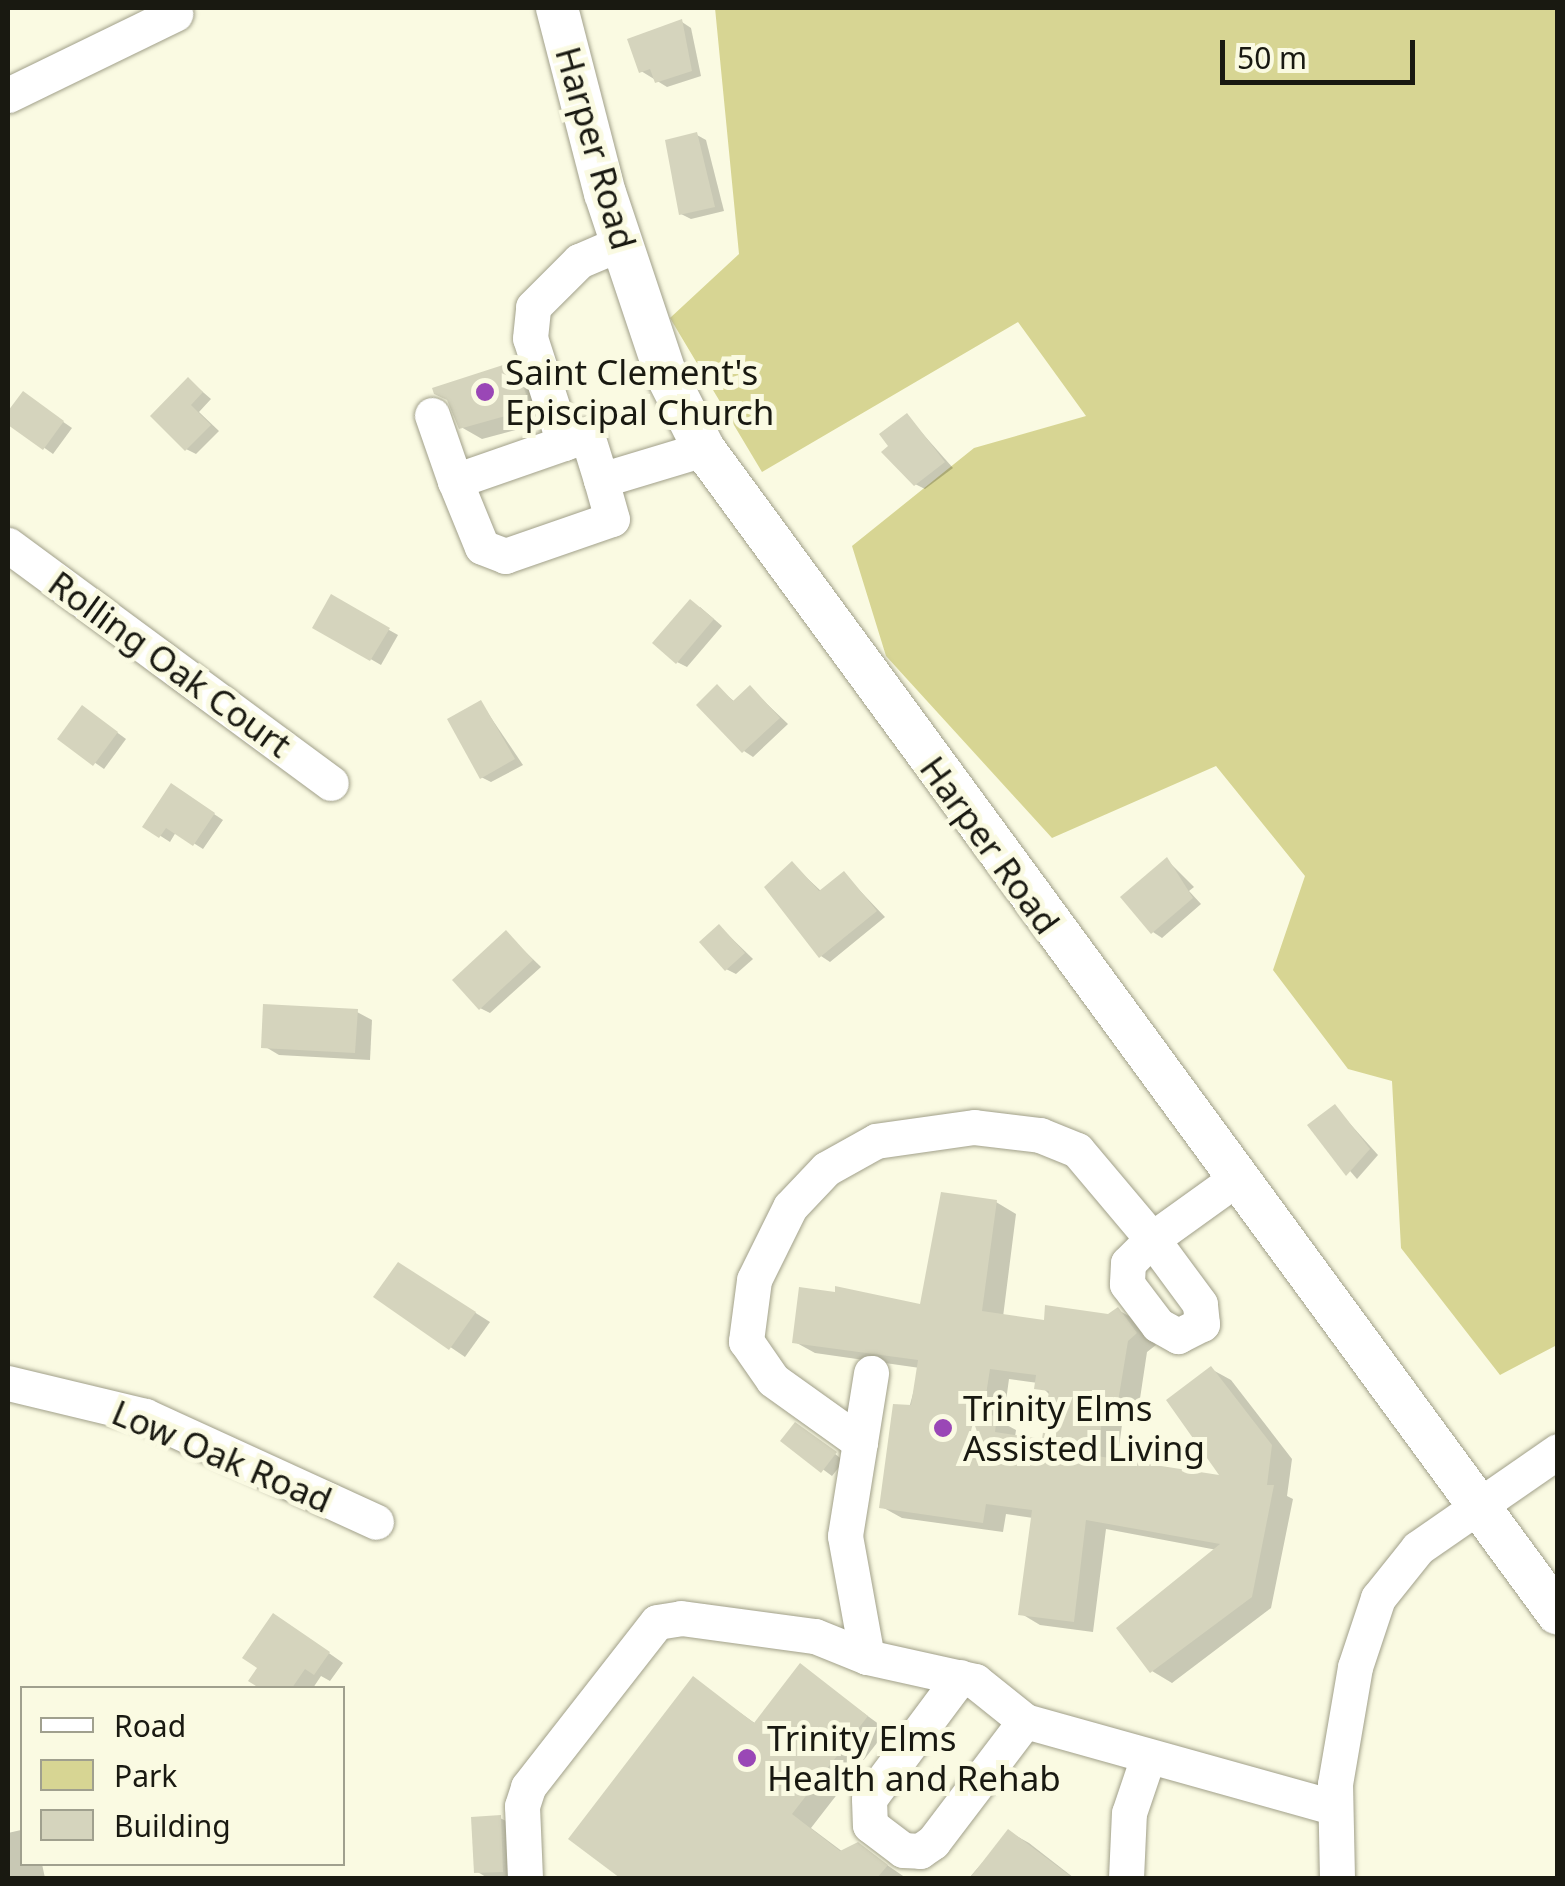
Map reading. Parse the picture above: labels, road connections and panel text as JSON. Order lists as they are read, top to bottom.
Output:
{
  "streets": {
    "main road": ["Harper Road"],
    "street": ["Rolling Oak Court", "Low Oak Road"]
  },
  "places": ["Saint Clement's Episcipal Church", "Trinity Elms Assisted Living", "Trinity Elms Health and Rehab"],
  "legend": ["Road", "Park", "Building"],
  "scale_bar": "50 m"
}
